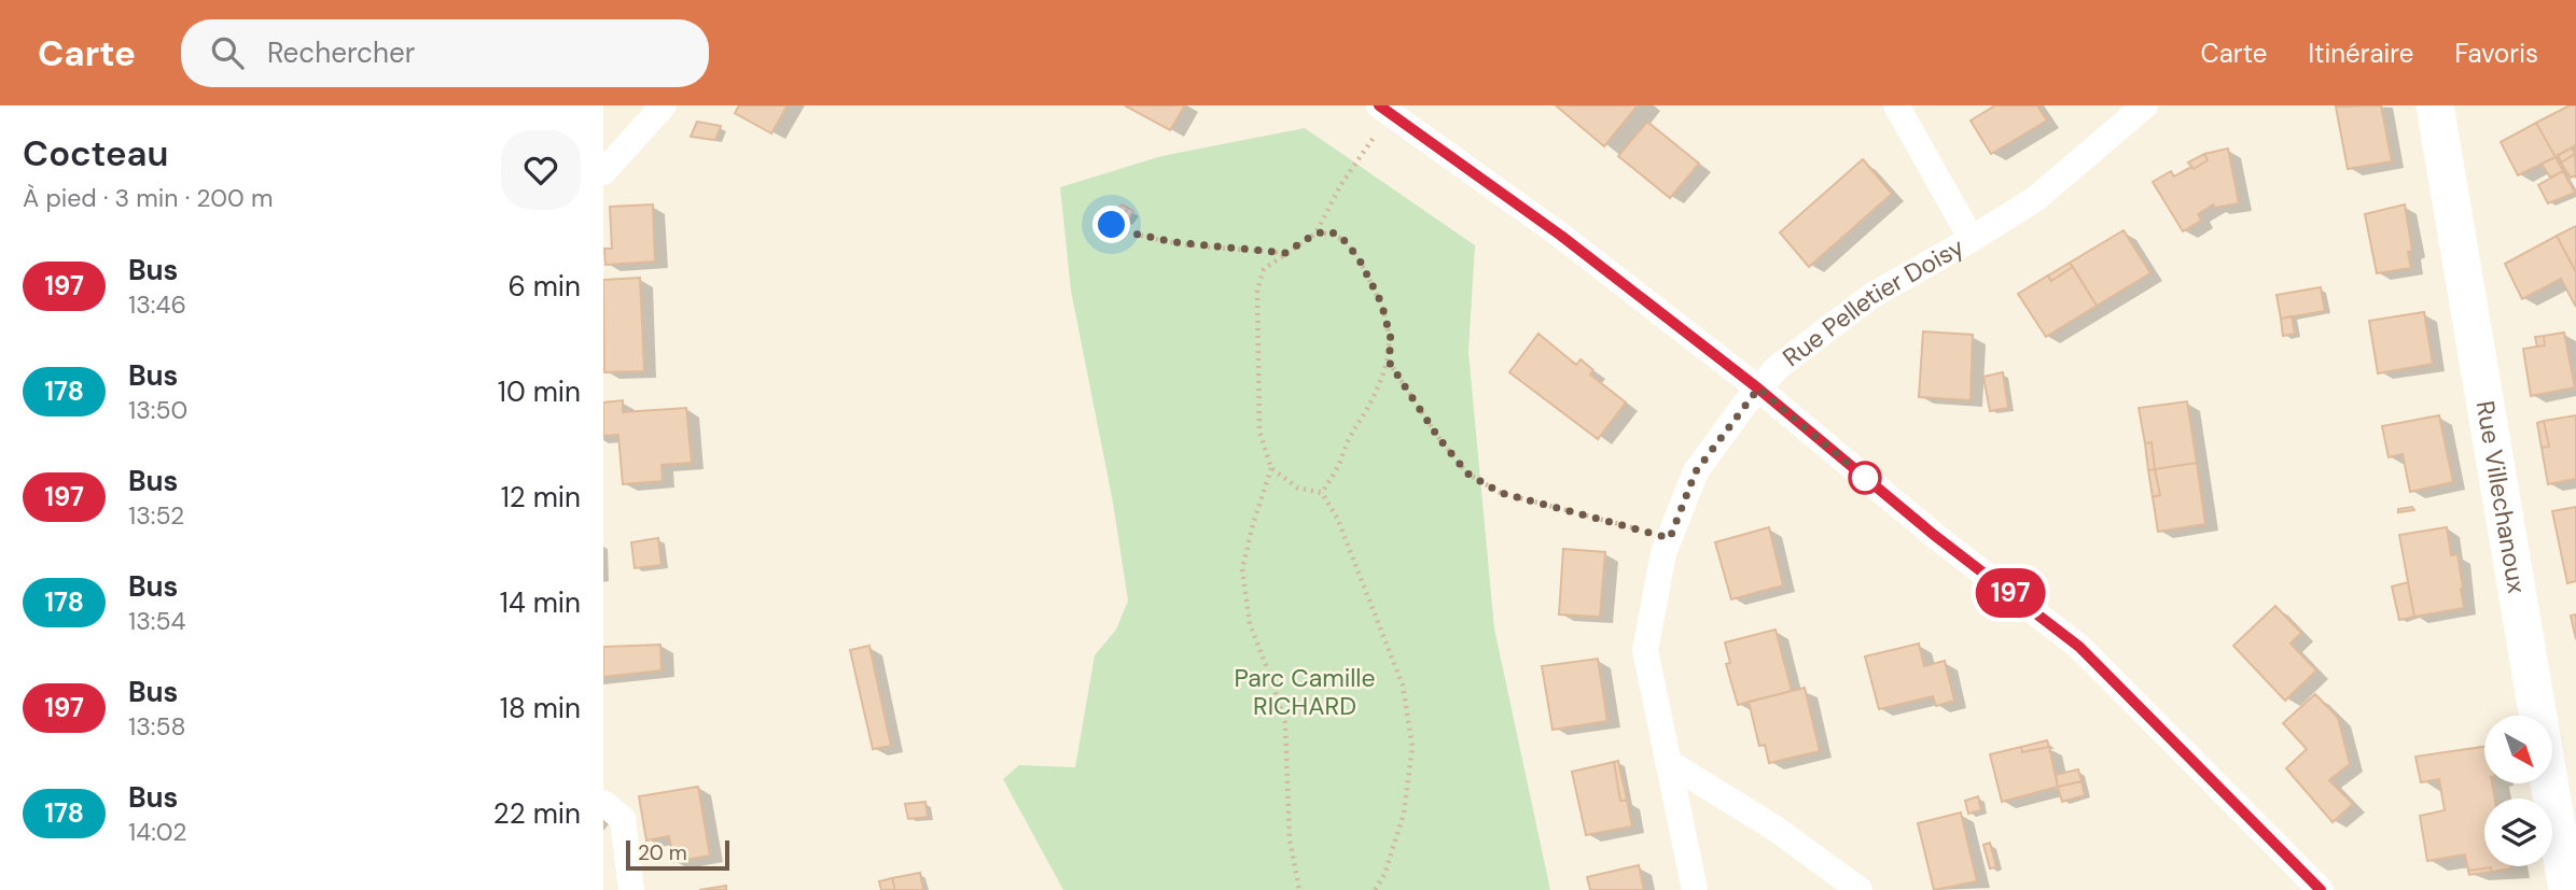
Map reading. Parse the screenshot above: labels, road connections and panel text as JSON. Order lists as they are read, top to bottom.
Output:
{
  "streets": {
    "street": ["Rue Pelletier Doisy", "Rue Villechanoux"]
  },
  "parks": ["Parc Camille RICHARD"],
  "lines": ["bus line 197"],
  "scale_bar": "20 m",
  "north": "bottom right",
  "page": {
    "header": "Carte",
    "search": "Rechercher",
    "nav": ["Carte", "Itinéraire", "Favoris"],
    "heading": ["Cocteau", "À pied · 3 min · 200 m"],
    "on_map": "197",
    "list": [
      {
        "mark": "197",
        "name": "Bus",
        "note": "13:46",
        "value": "6 min"
      },
      {
        "mark": "178",
        "name": "Bus",
        "note": "13:50",
        "value": "10 min"
      },
      {
        "mark": "197",
        "name": "Bus",
        "note": "13:52",
        "value": "12 min"
      },
      {
        "mark": "178",
        "name": "Bus",
        "note": "13:54",
        "value": "14 min"
      },
      {
        "mark": "197",
        "name": "Bus",
        "note": "13:58",
        "value": "18 min"
      },
      {
        "mark": "178",
        "name": "Bus",
        "note": "14:02",
        "value": "22 min"
      }
    ],
    "scale": "20 m"
  }
}
